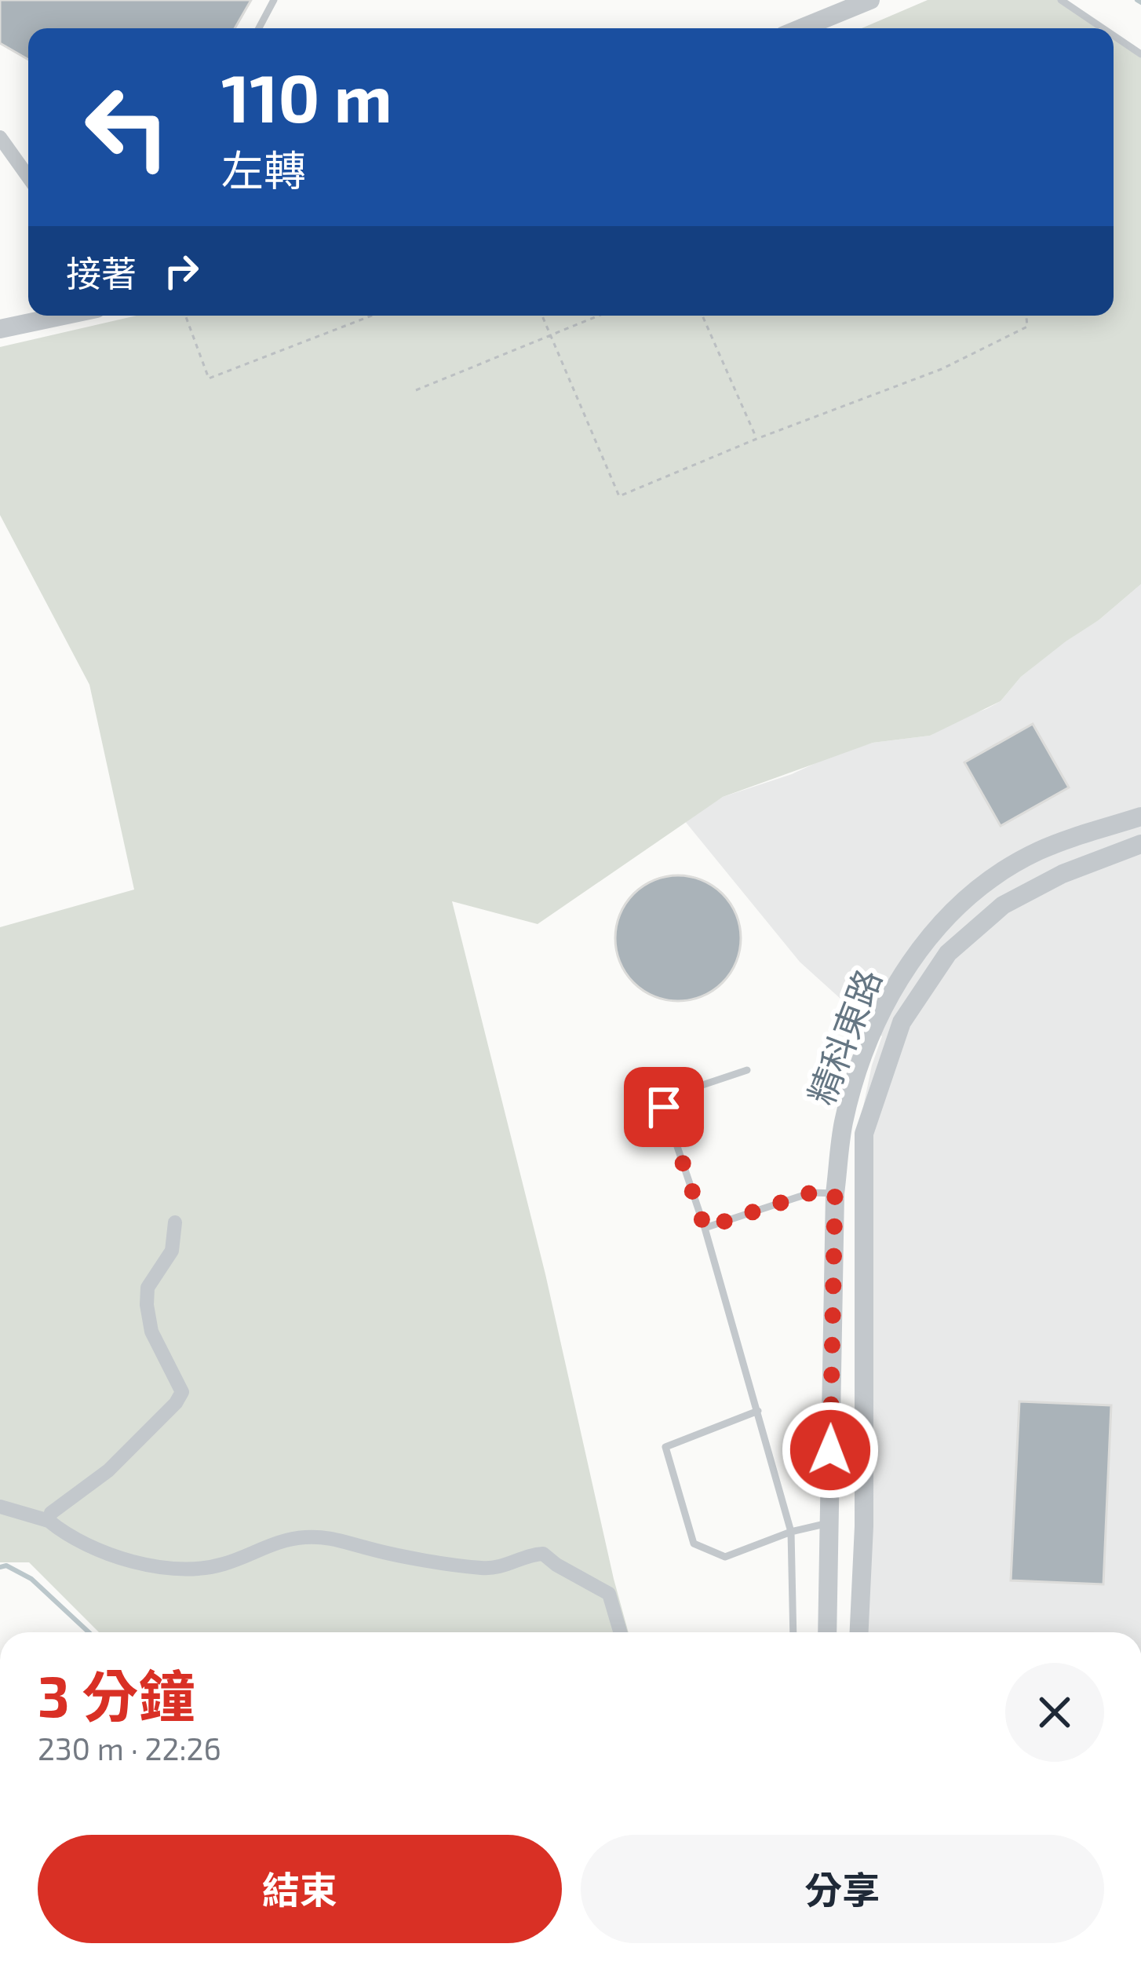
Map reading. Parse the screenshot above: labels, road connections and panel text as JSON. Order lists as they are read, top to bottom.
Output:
{
  "streets": {
    "street": ["精科東路"]
  },
  "page": {
    "turn": ["110 m", "左轉"],
    "then": "接著",
    "heading": ["3 分鐘", "230 m · 22:26"],
    "buttons": ["結束", "分享"]
  }
}
